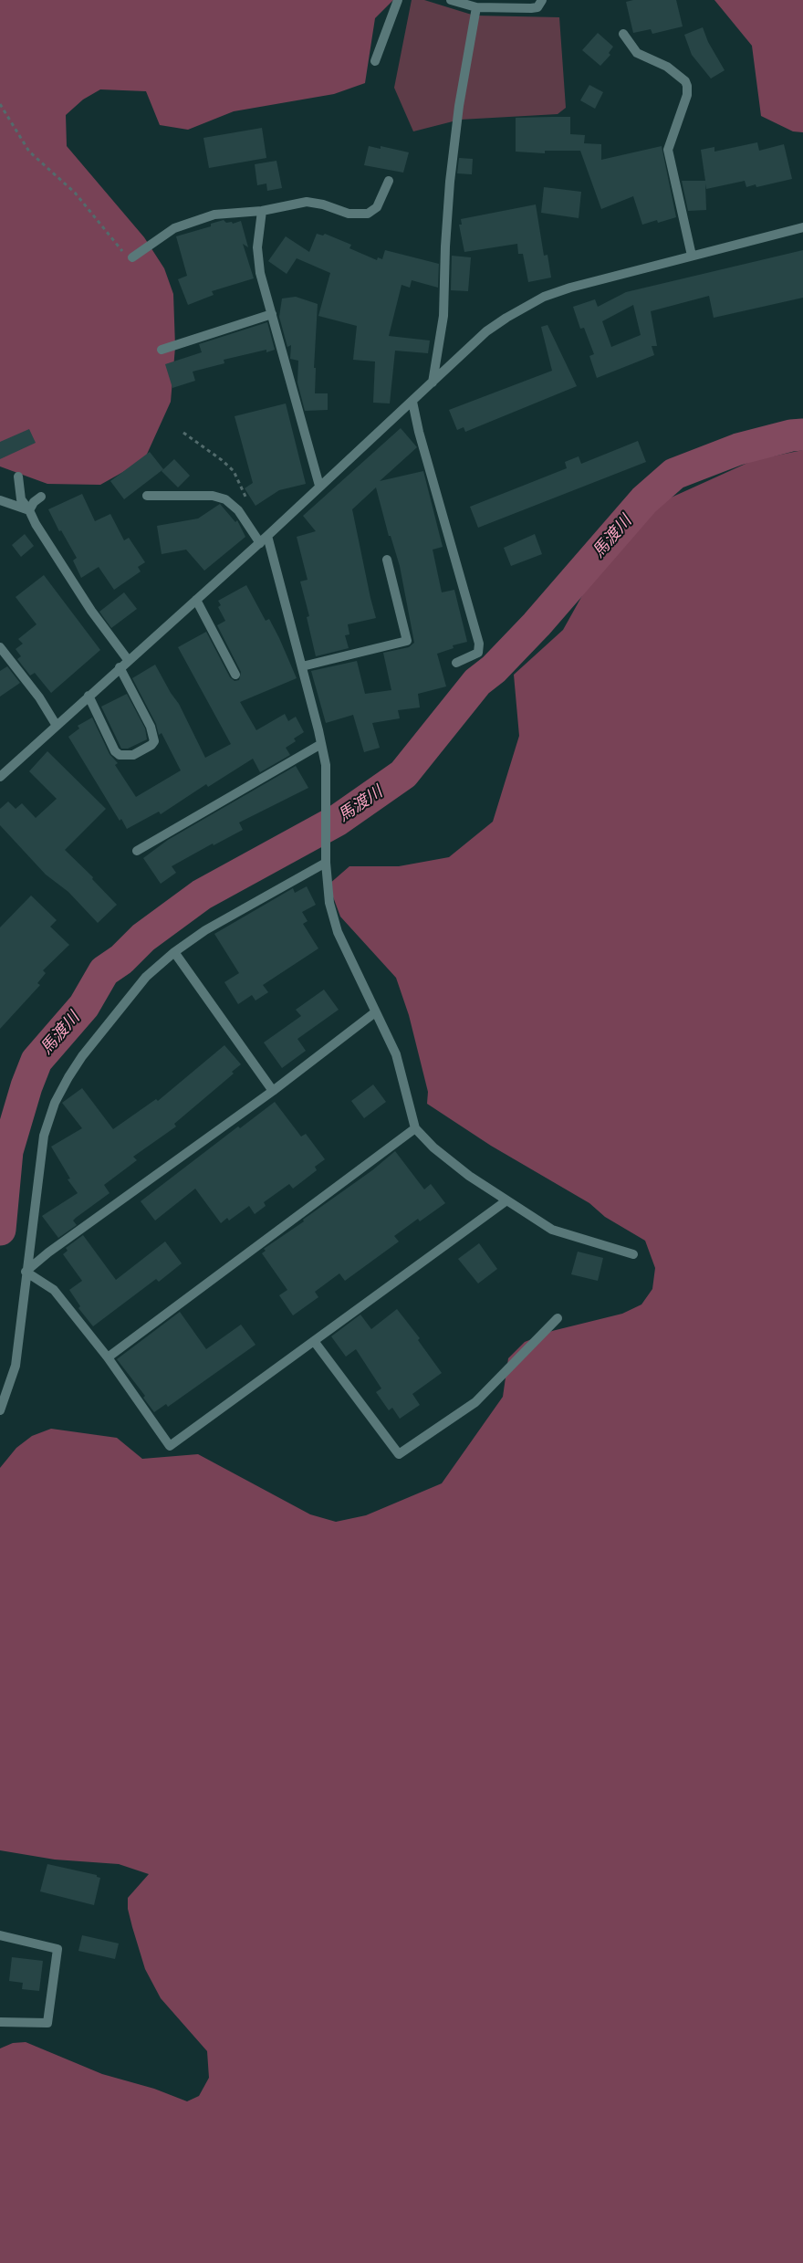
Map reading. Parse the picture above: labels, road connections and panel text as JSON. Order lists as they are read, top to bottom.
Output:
{
  "water": ["馬渡川"]
}
